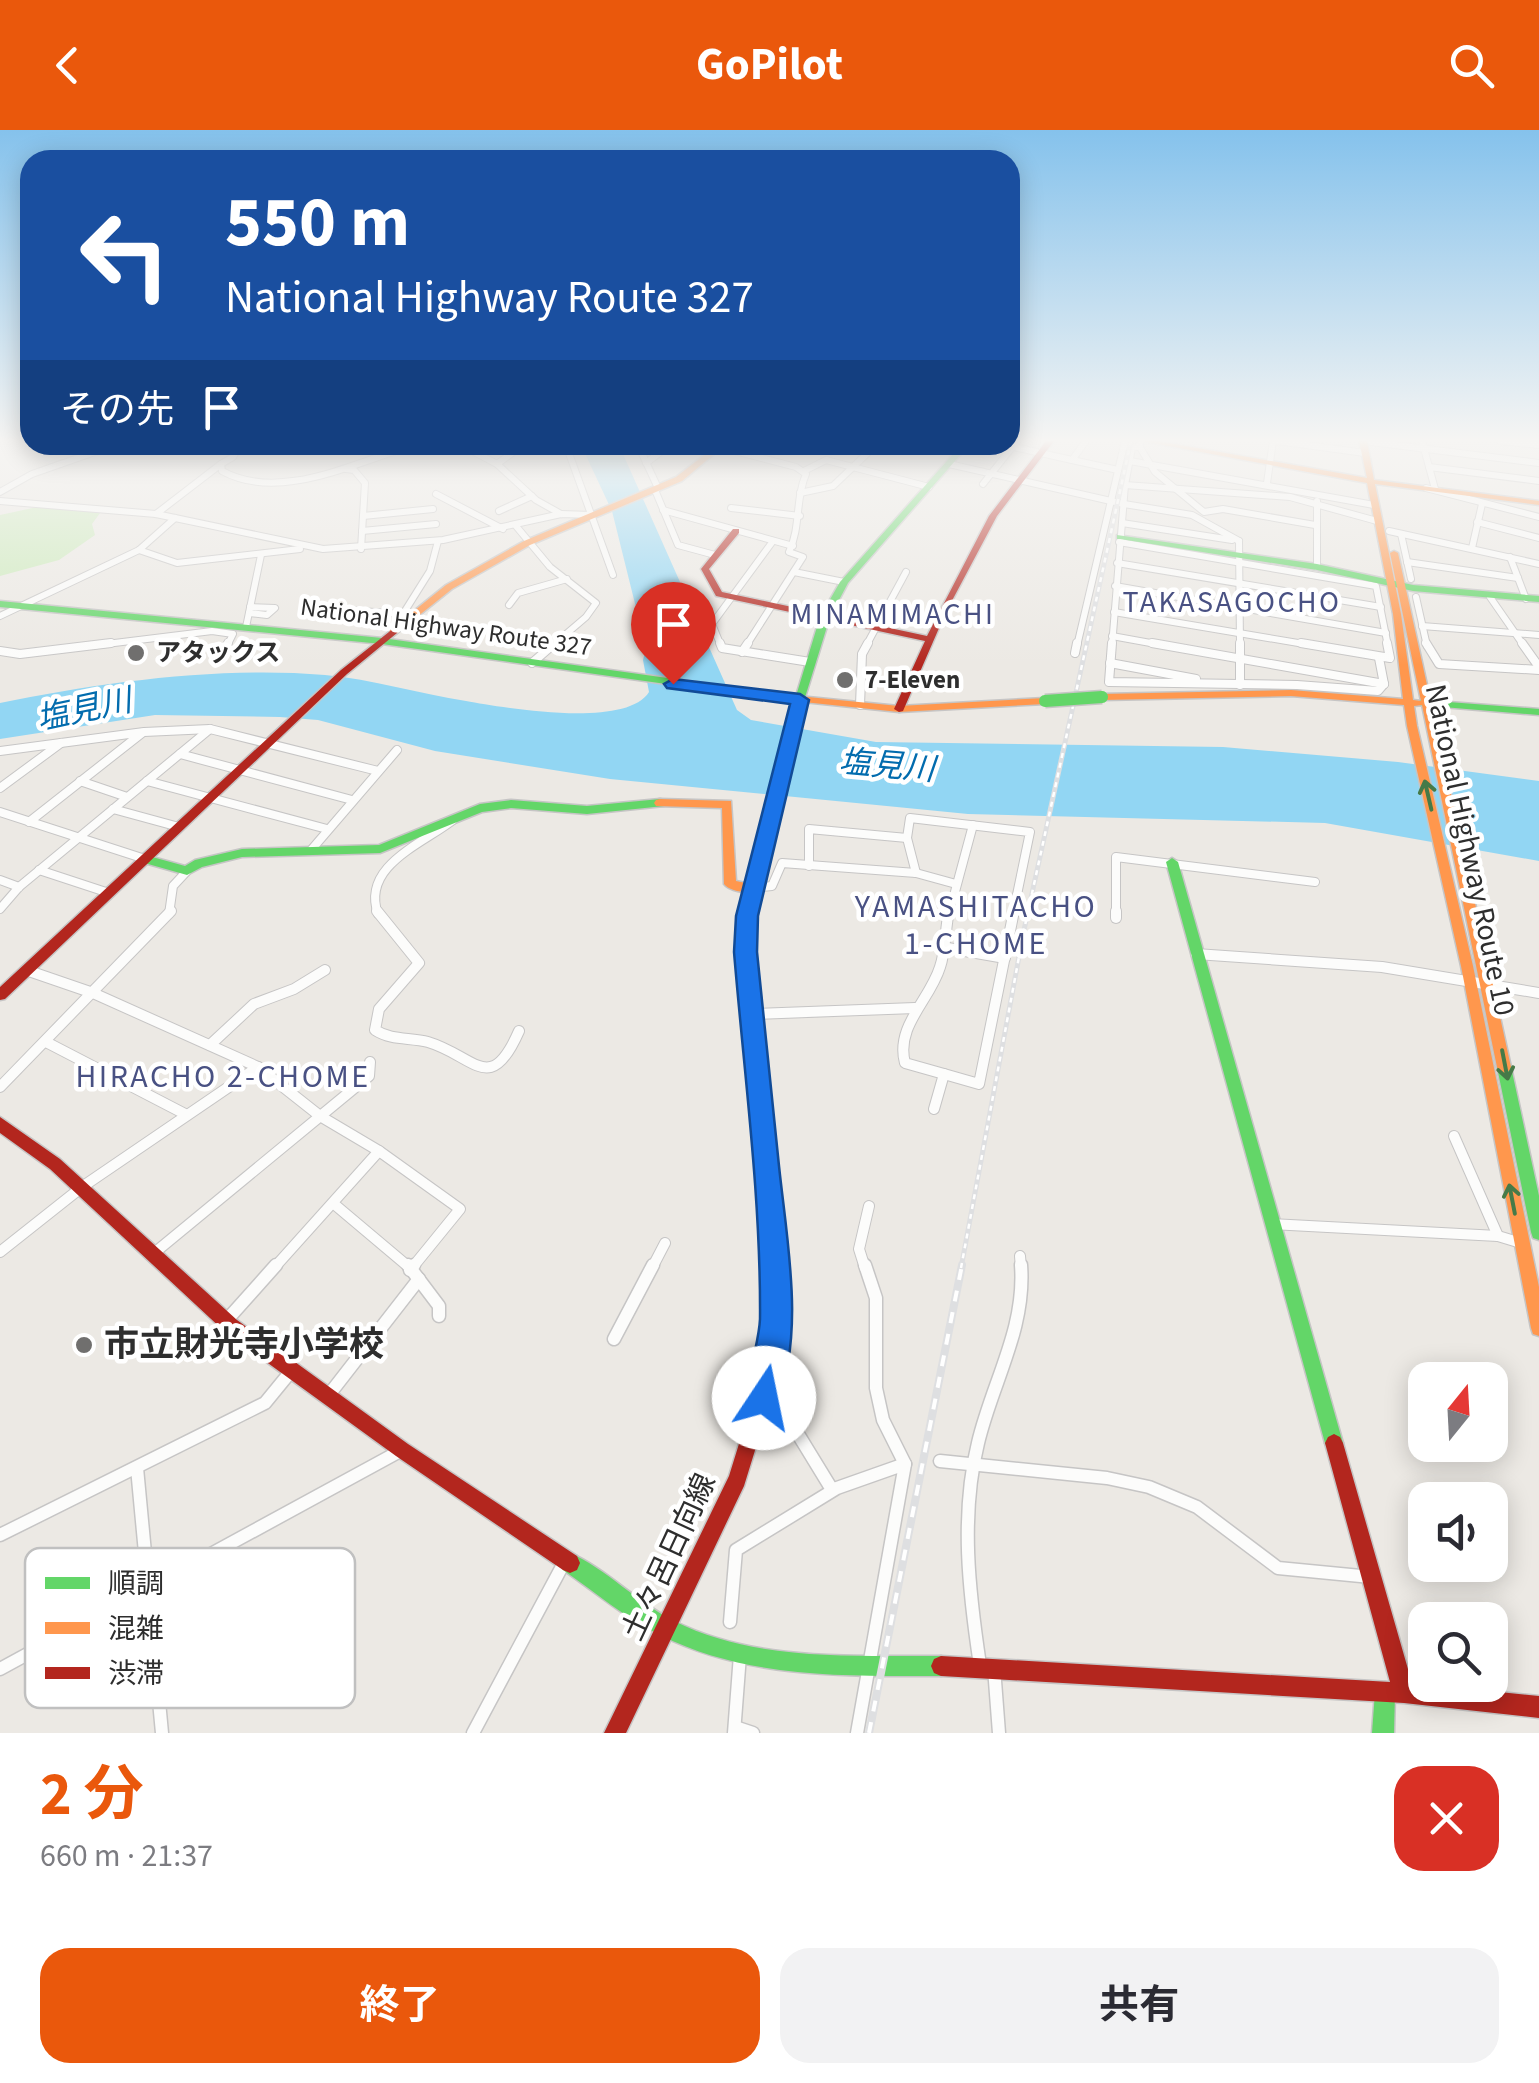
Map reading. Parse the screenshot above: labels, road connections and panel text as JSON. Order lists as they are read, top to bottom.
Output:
{
  "streets": {
    "main road": ["National Highway Route 327", "National Highway Route 10", "土々呂日向線"]
  },
  "crossings": [
    ["National Highway Route 327", "National Highway Route 10"],
    ["National Highway Route 327", "土々呂日向線"]
  ],
  "districts": [
    "TAKASAGOCHO",
    "MINAMIMACHI",
    "YAMASHITACHO 1-CHOME",
    "HIRACHO 2-CHOME"
  ],
  "water": ["塩見川"],
  "places": ["アタックス", "7-Eleven", "市立財光寺小学校"],
  "legend": ["順調", "混雑", "渋滞"],
  "north": "top",
  "page": {
    "header": "GoPilot",
    "turn": ["550 m", "National Highway Route 327"],
    "then": "その先",
    "heading": ["2 分", "660 m · 21:37"],
    "buttons": ["終了", "共有"]
  }
}
